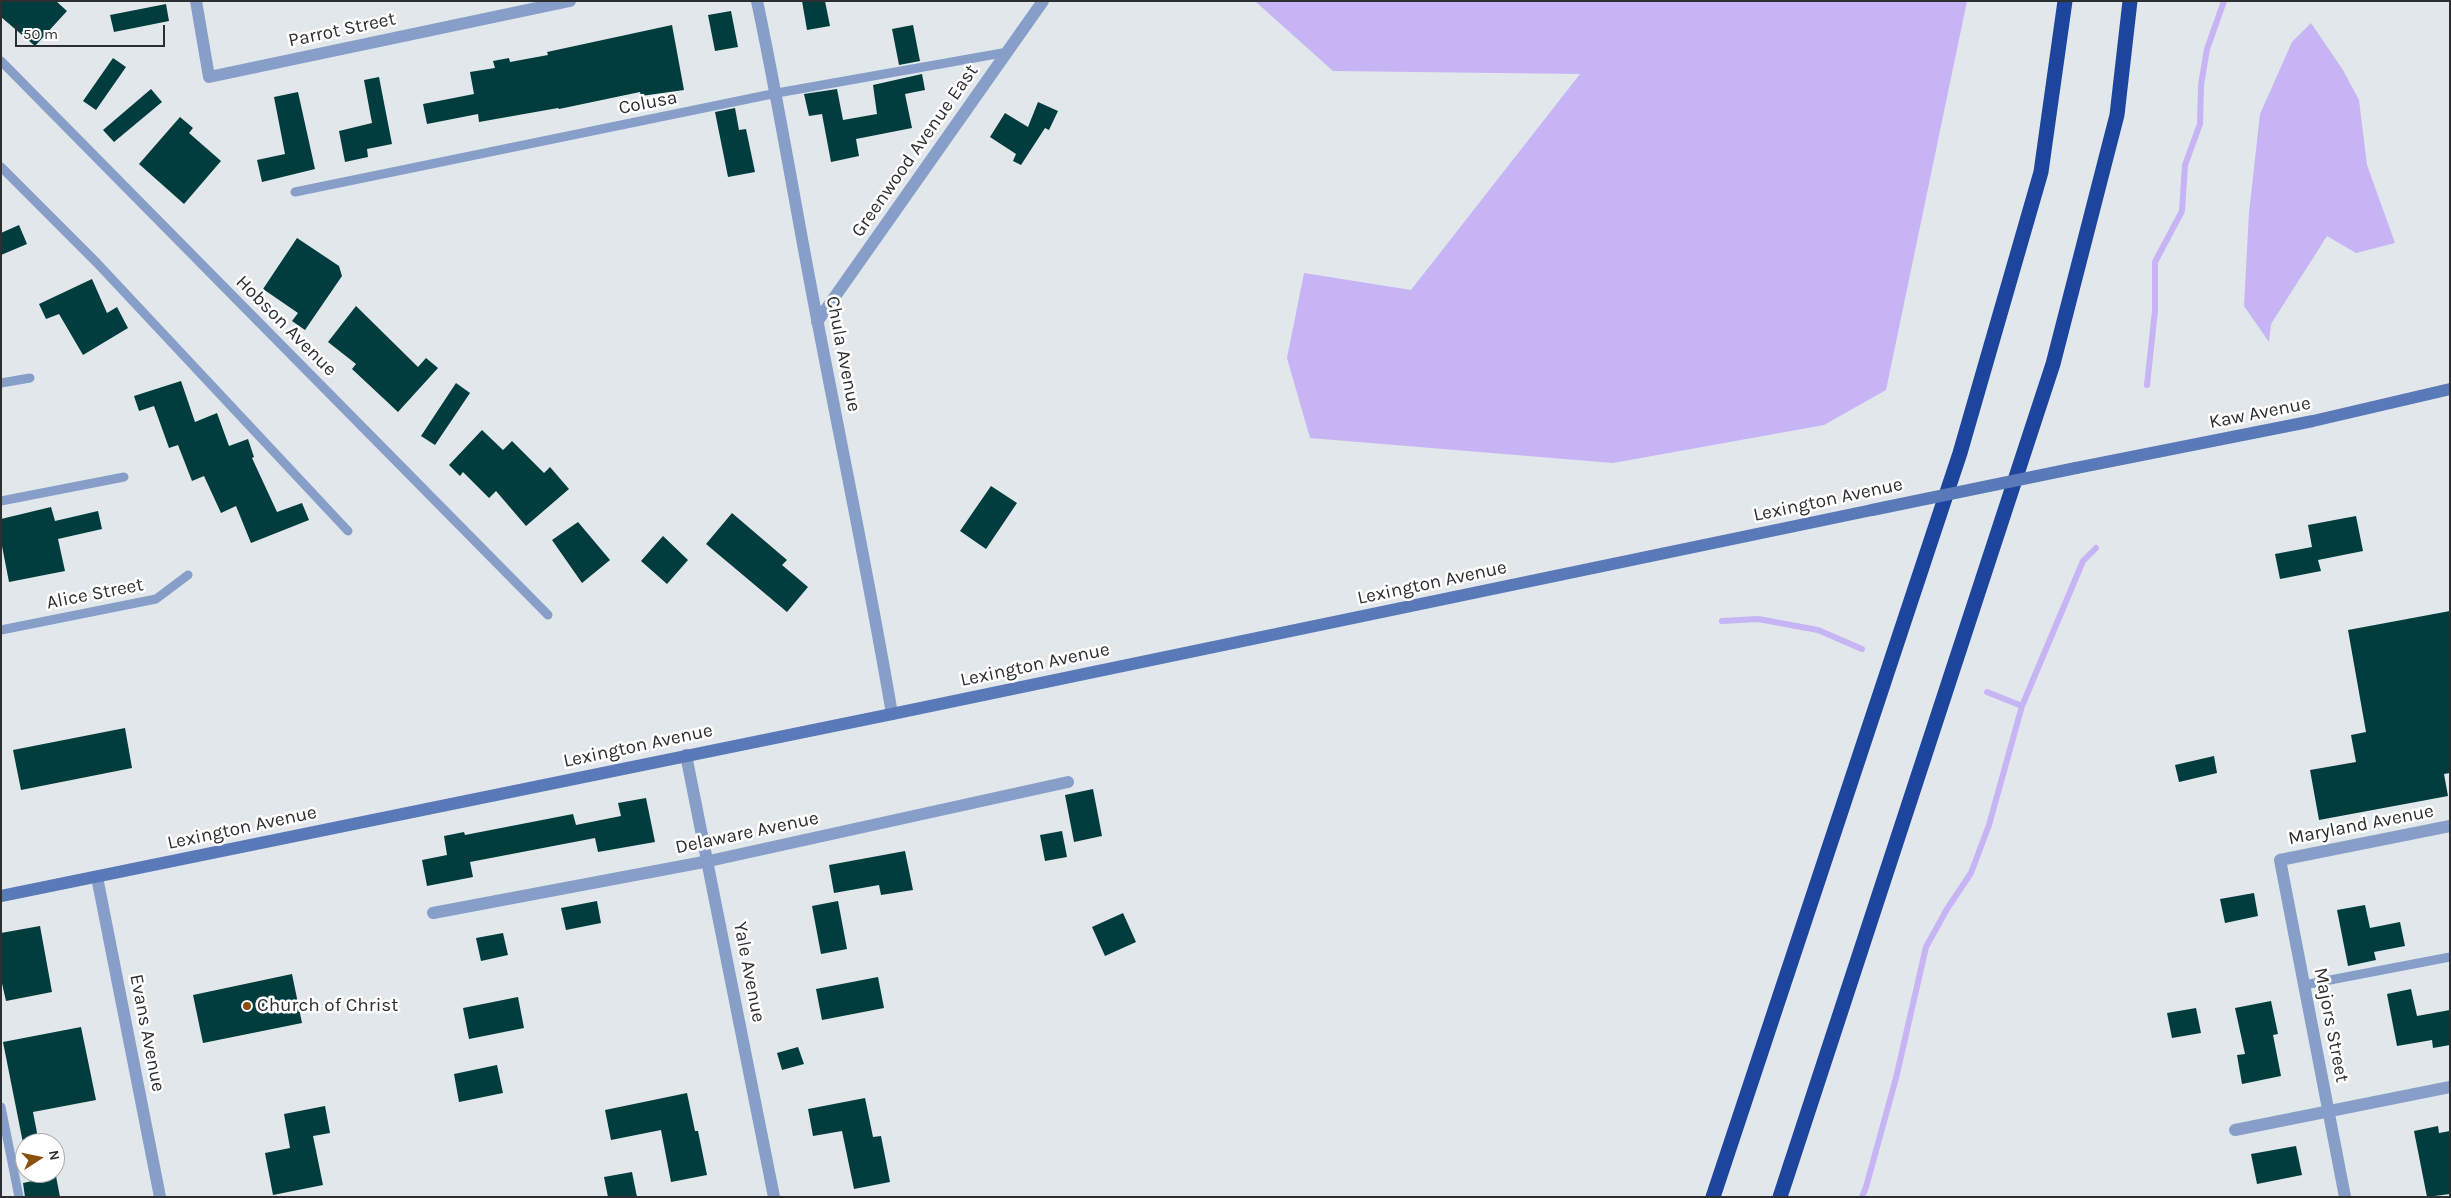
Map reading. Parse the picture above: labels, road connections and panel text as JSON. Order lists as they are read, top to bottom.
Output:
{
  "streets": {
    "street": [
      "Parrot Street",
      "Greenwood Avenue East",
      "Chula Avenue",
      "Kaw Avenue",
      "Lexington Avenue",
      "Maryland Avenue",
      "Delaware Avenue",
      "Yale Avenue",
      "Majors Street",
      "Evans Avenue"
    ],
    "lane": ["Colusa", "Hobson Avenue", "Alice Street"]
  },
  "crossings": [
    ["Colusa", "Greenwood Avenue East"],
    ["Colusa", "Chula Avenue"],
    ["Greenwood Avenue East", "Chula Avenue"],
    ["Chula Avenue", "Lexington Avenue"],
    ["Kaw Avenue", "Lexington Avenue"],
    ["Lexington Avenue", "Yale Avenue"],
    ["Lexington Avenue", "Evans Avenue"],
    ["Maryland Avenue", "Majors Street"],
    ["Delaware Avenue", "Yale Avenue"]
  ],
  "places": ["Church of Christ"],
  "scale_bar": "50 m",
  "north": "right"
}
